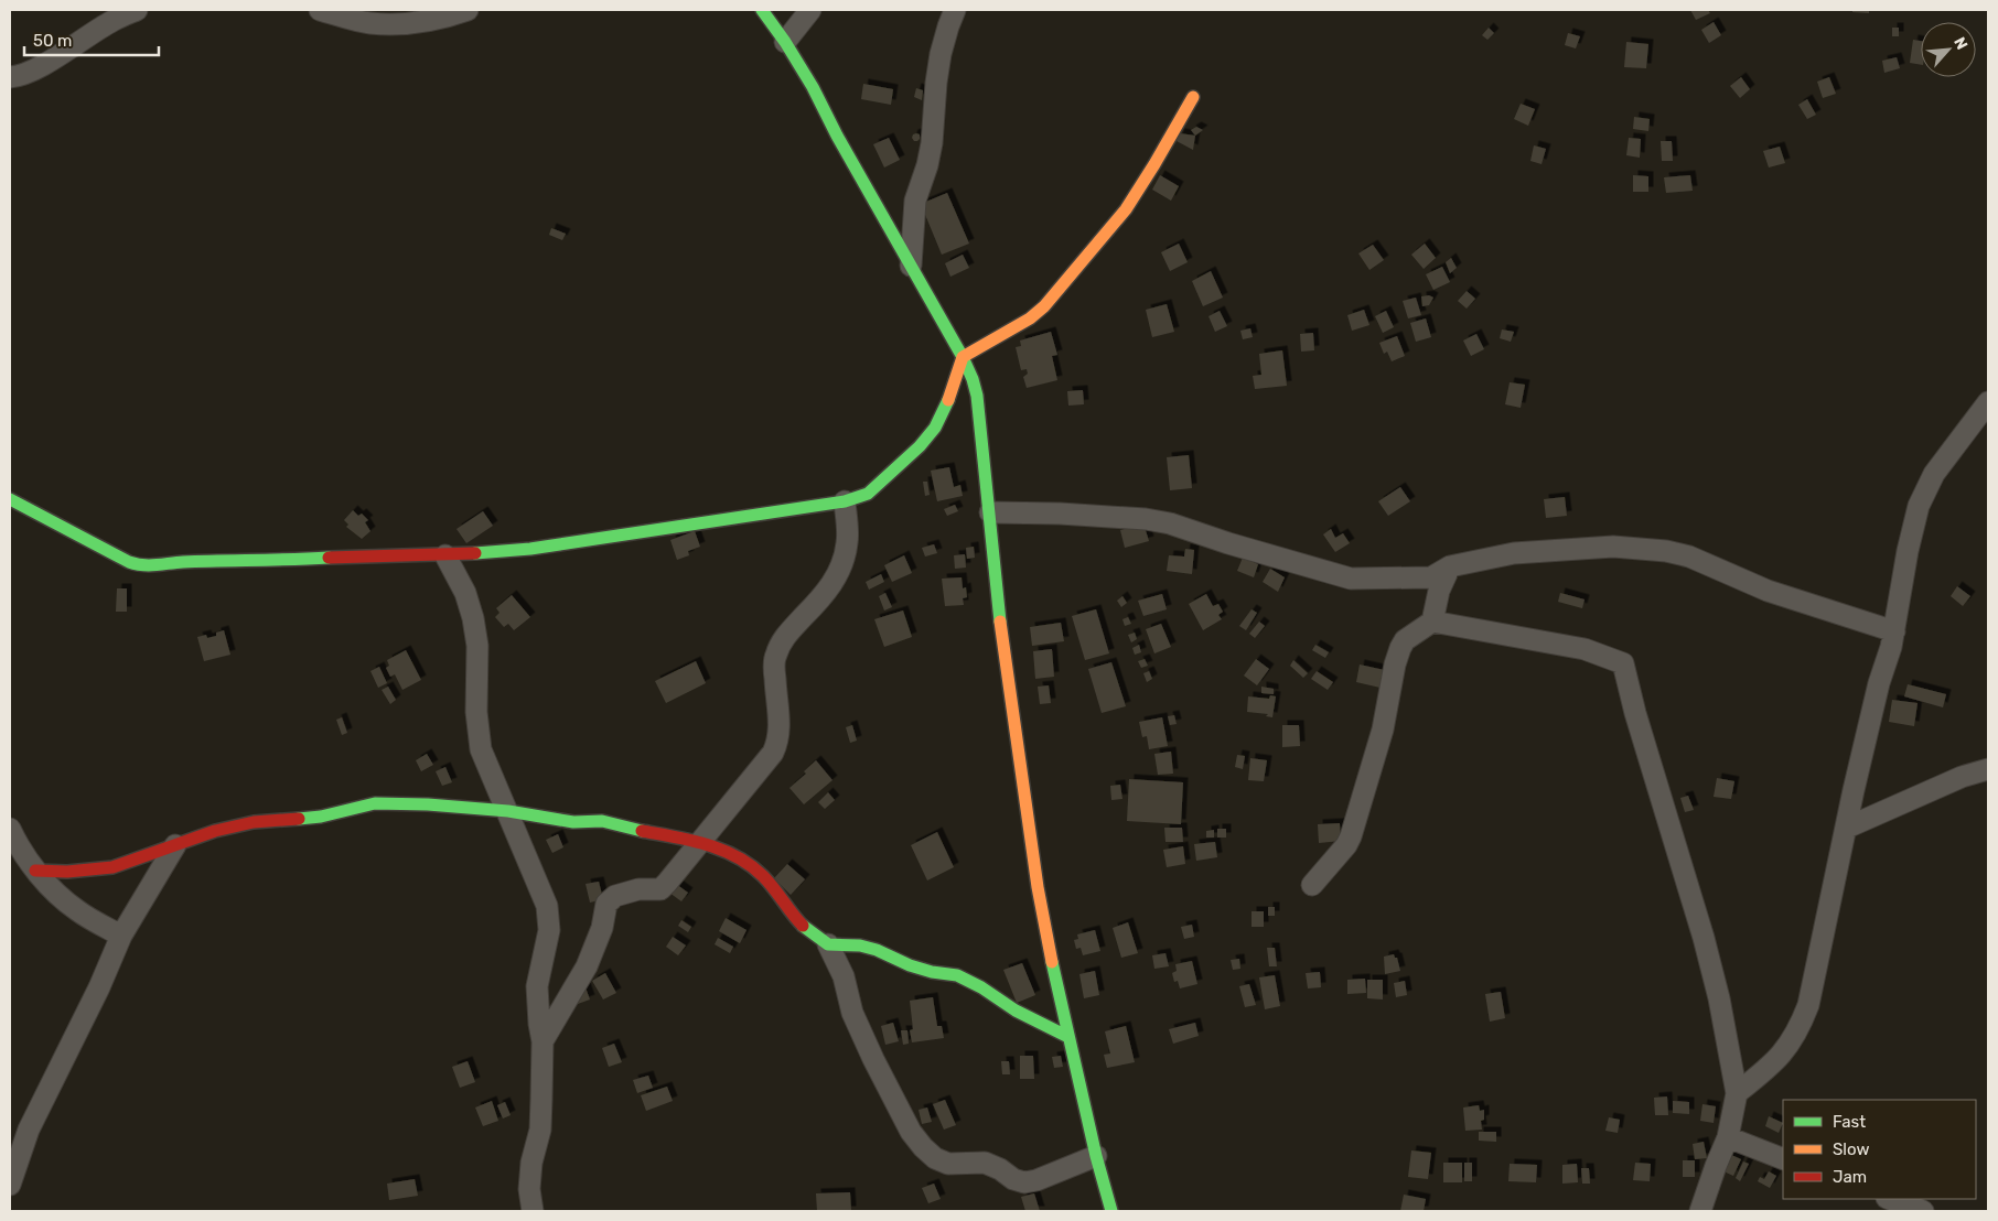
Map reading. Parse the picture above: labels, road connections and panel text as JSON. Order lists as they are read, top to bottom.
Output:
{
  "legend": ["Fast", "Slow", "Jam"],
  "scale_bar": "50 m",
  "north": "top right"
}
